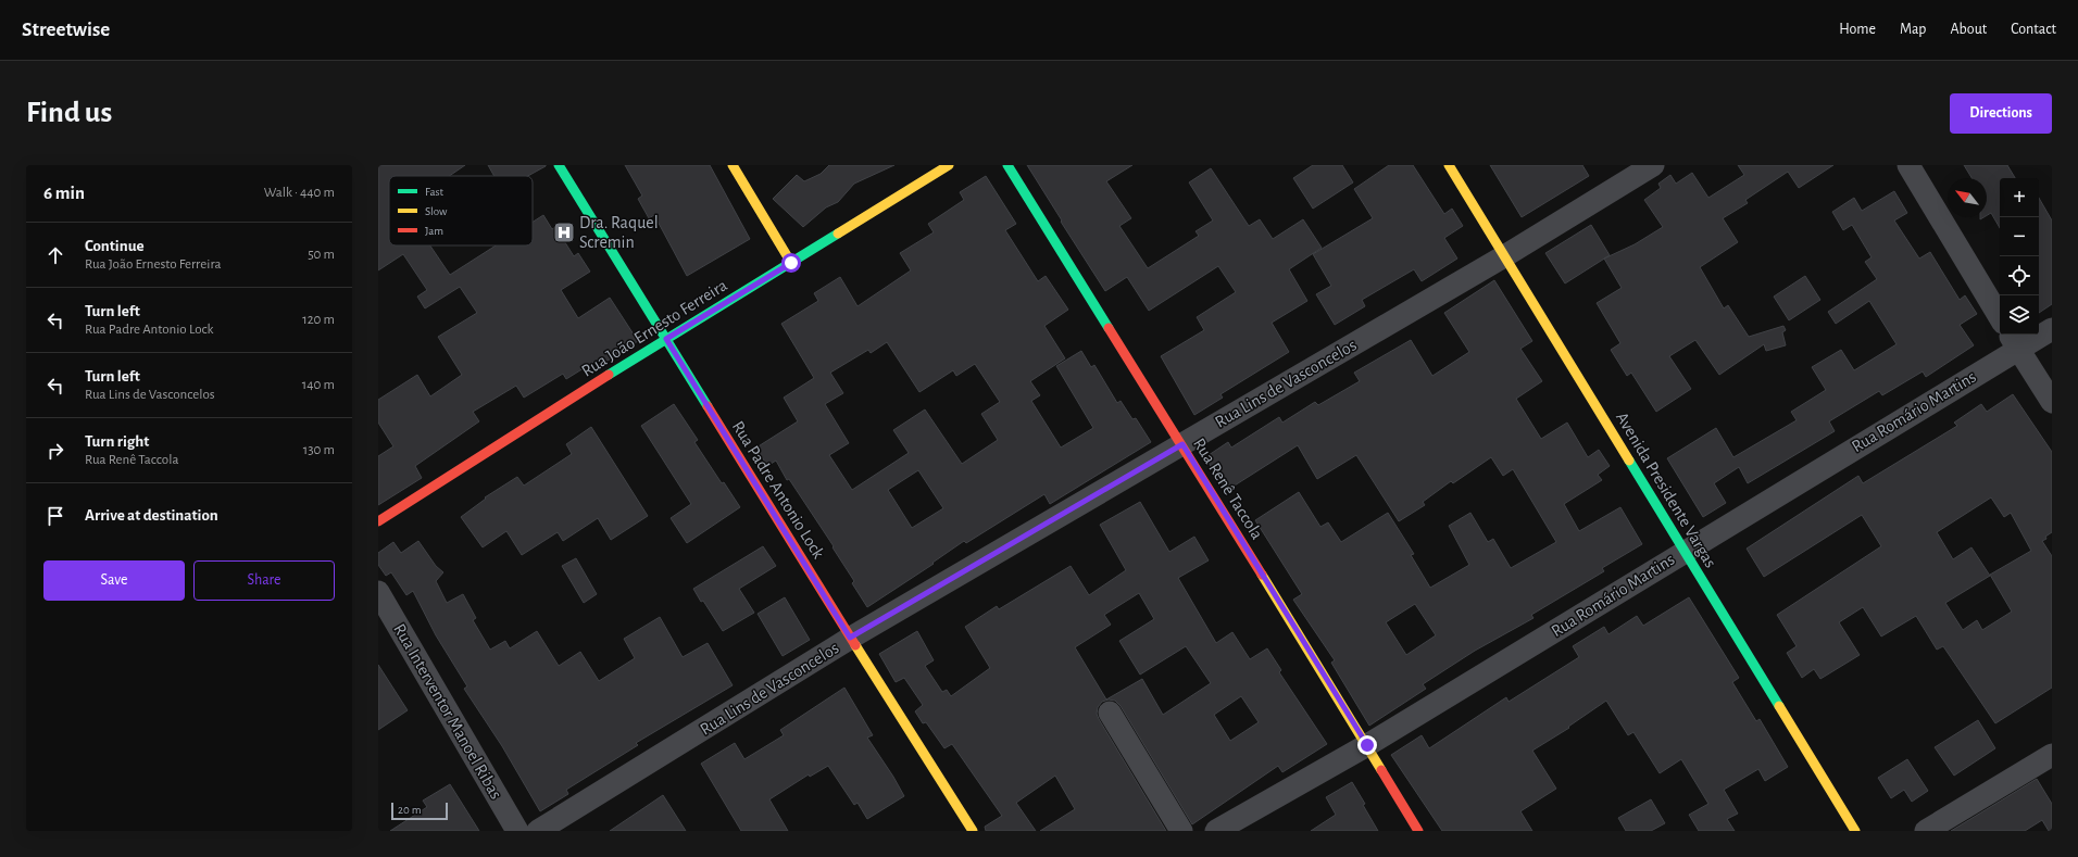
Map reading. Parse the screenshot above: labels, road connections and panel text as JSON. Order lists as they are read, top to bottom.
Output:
{
  "streets": {
    "street": [
      "Rua João Ernesto Ferreira",
      "Rua Lins de Vasconcelos",
      "Rua Romário Martins",
      "Rua Renê Taccola",
      "Rua Padre Antonio Lock",
      "Avenida Presidente Vargas",
      "Rua Interventor Manoel Ribas"
    ]
  },
  "crossings": [
    ["Rua João Ernesto Ferreira", "Rua Padre Antonio Lock"],
    ["Rua Lins de Vasconcelos", "Rua Renê Taccola"],
    ["Rua Lins de Vasconcelos", "Rua Padre Antonio Lock"],
    ["Rua Lins de Vasconcelos", "Avenida Presidente Vargas"],
    ["Rua Romário Martins", "Rua Renê Taccola"],
    ["Rua Romário Martins", "Avenida Presidente Vargas"]
  ],
  "places": {
    "hospital": ["Dra. Raquel Scremin"]
  },
  "legend": ["Fast", "Slow", "Jam"],
  "scale_bar": "20 m",
  "north": "top left",
  "page": {
    "header": "Streetwise",
    "nav": [
      "Home",
      "Map",
      "About",
      "Contact"
    ],
    "buttons": [
      "Directions",
      ["Save", "Share"]
    ],
    "title": "Find us",
    "heading": ["6 min", "Walk · 440 m"],
    "map_buttons": ["+", "−"],
    "list": [
      ["Continue", "Rua João Ernesto Ferreira", "50 m"],
      ["Turn left", "Rua Padre Antonio Lock", "120 m"],
      ["Turn left", "Rua Lins de Vasconcelos", "140 m"],
      ["Turn right", "Rua Renê Taccola", "130 m"],
      "Arrive at destination"
    ],
    "scale": "20 m"
  }
}
